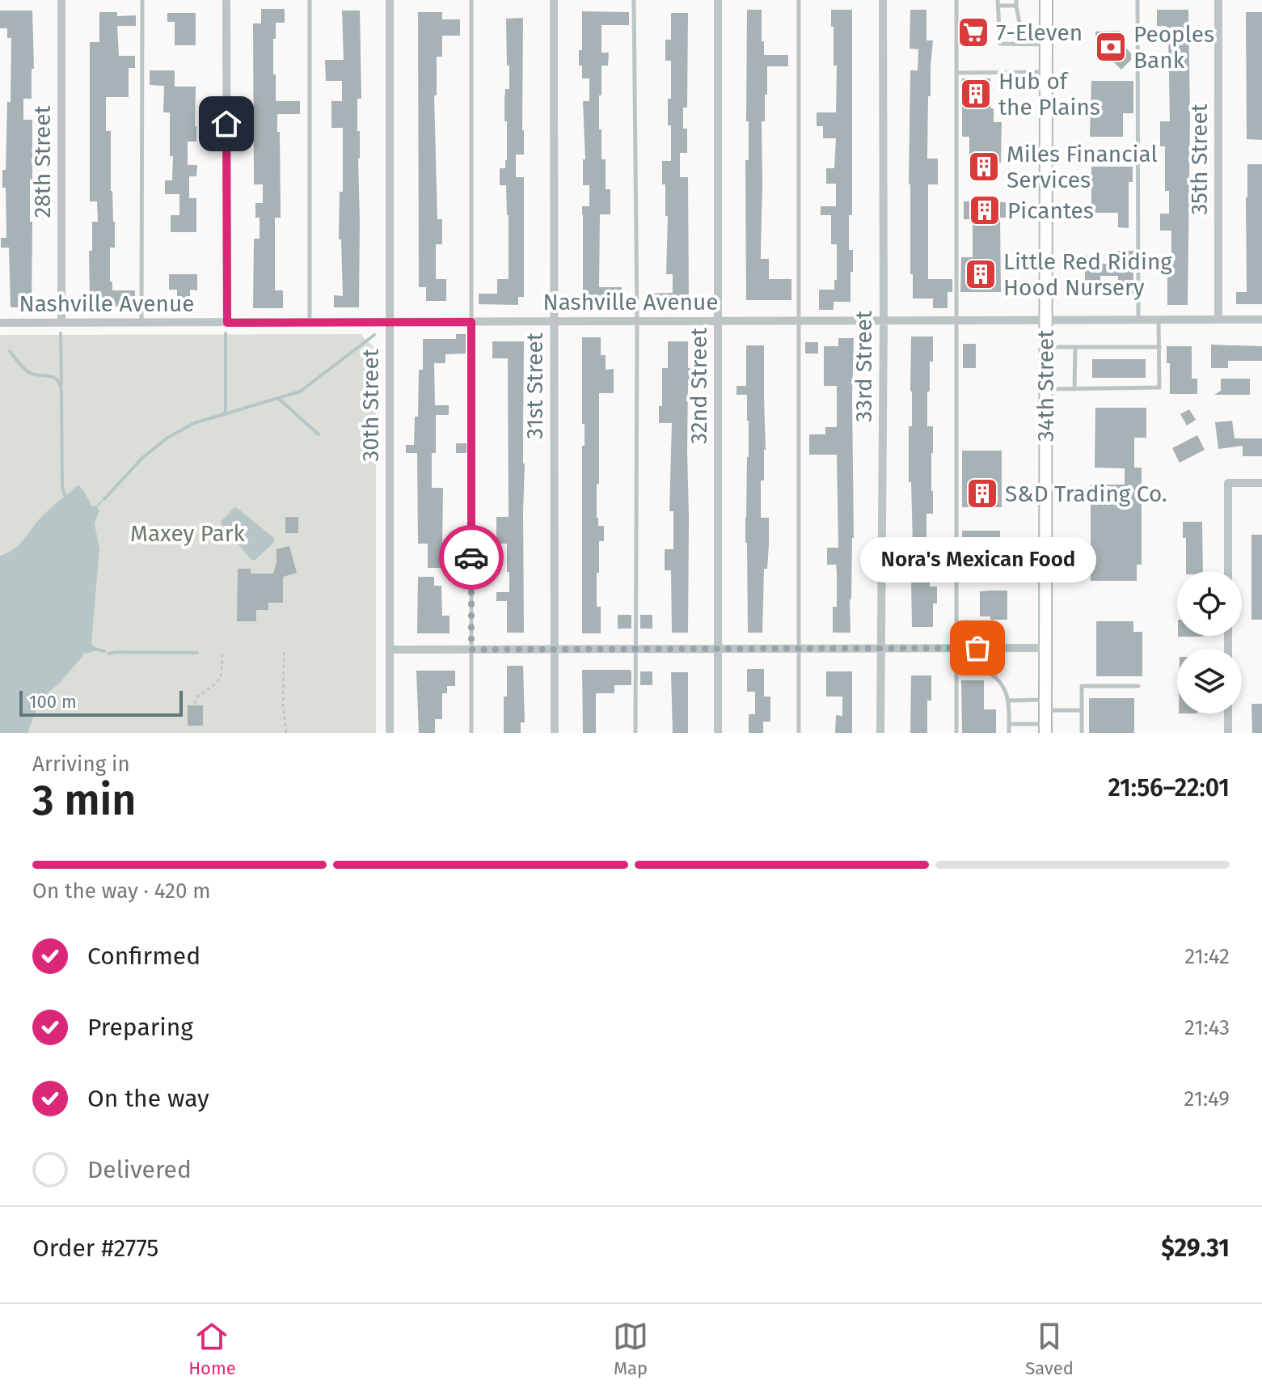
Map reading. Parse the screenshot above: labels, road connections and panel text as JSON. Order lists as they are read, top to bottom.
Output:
{
  "streets": {
    "main road": ["34th Street"],
    "street": [
      "35th Street",
      "28th Street",
      "Nashville Avenue",
      "33rd Street",
      "31st Street",
      "32nd Street",
      "30th Street"
    ]
  },
  "crossings": [
    ["35th Street", "Nashville Avenue"],
    ["28th Street", "Nashville Avenue"],
    ["Nashville Avenue", "33rd Street"],
    ["Nashville Avenue", "31st Street"],
    ["Nashville Avenue", "32nd Street"],
    ["Nashville Avenue", "34th Street"],
    ["Nashville Avenue", "30th Street"]
  ],
  "parks": ["Maxey Park"],
  "places": {
    "supermarket": ["7-Eleven"],
    "bank": ["Peoples Bank"],
    "building": [
      "Hub of the Plains",
      "Miles Financial Services",
      "Picantes",
      "Little Red Riding Hood Nursery",
      "S&D Trading Co."
    ],
    "other": ["Nora's Mexican Food"]
  },
  "scale_bar": "100 m",
  "page": {
    "bubble": "Nora's Mexican Food",
    "scale": "100 m",
    "heading": ["3 min", "Arriving in", "21:56–22:01"],
    "panel": ["Order #2775", "$29.31"],
    "bar": "On the way · 420 m",
    "list": [
      ["Confirmed", "21:42"],
      ["Preparing", "21:43"],
      ["On the way", "21:49"],
      "Delivered"
    ],
    "tabs": ["Home", "Map", "Saved"]
  }
}
